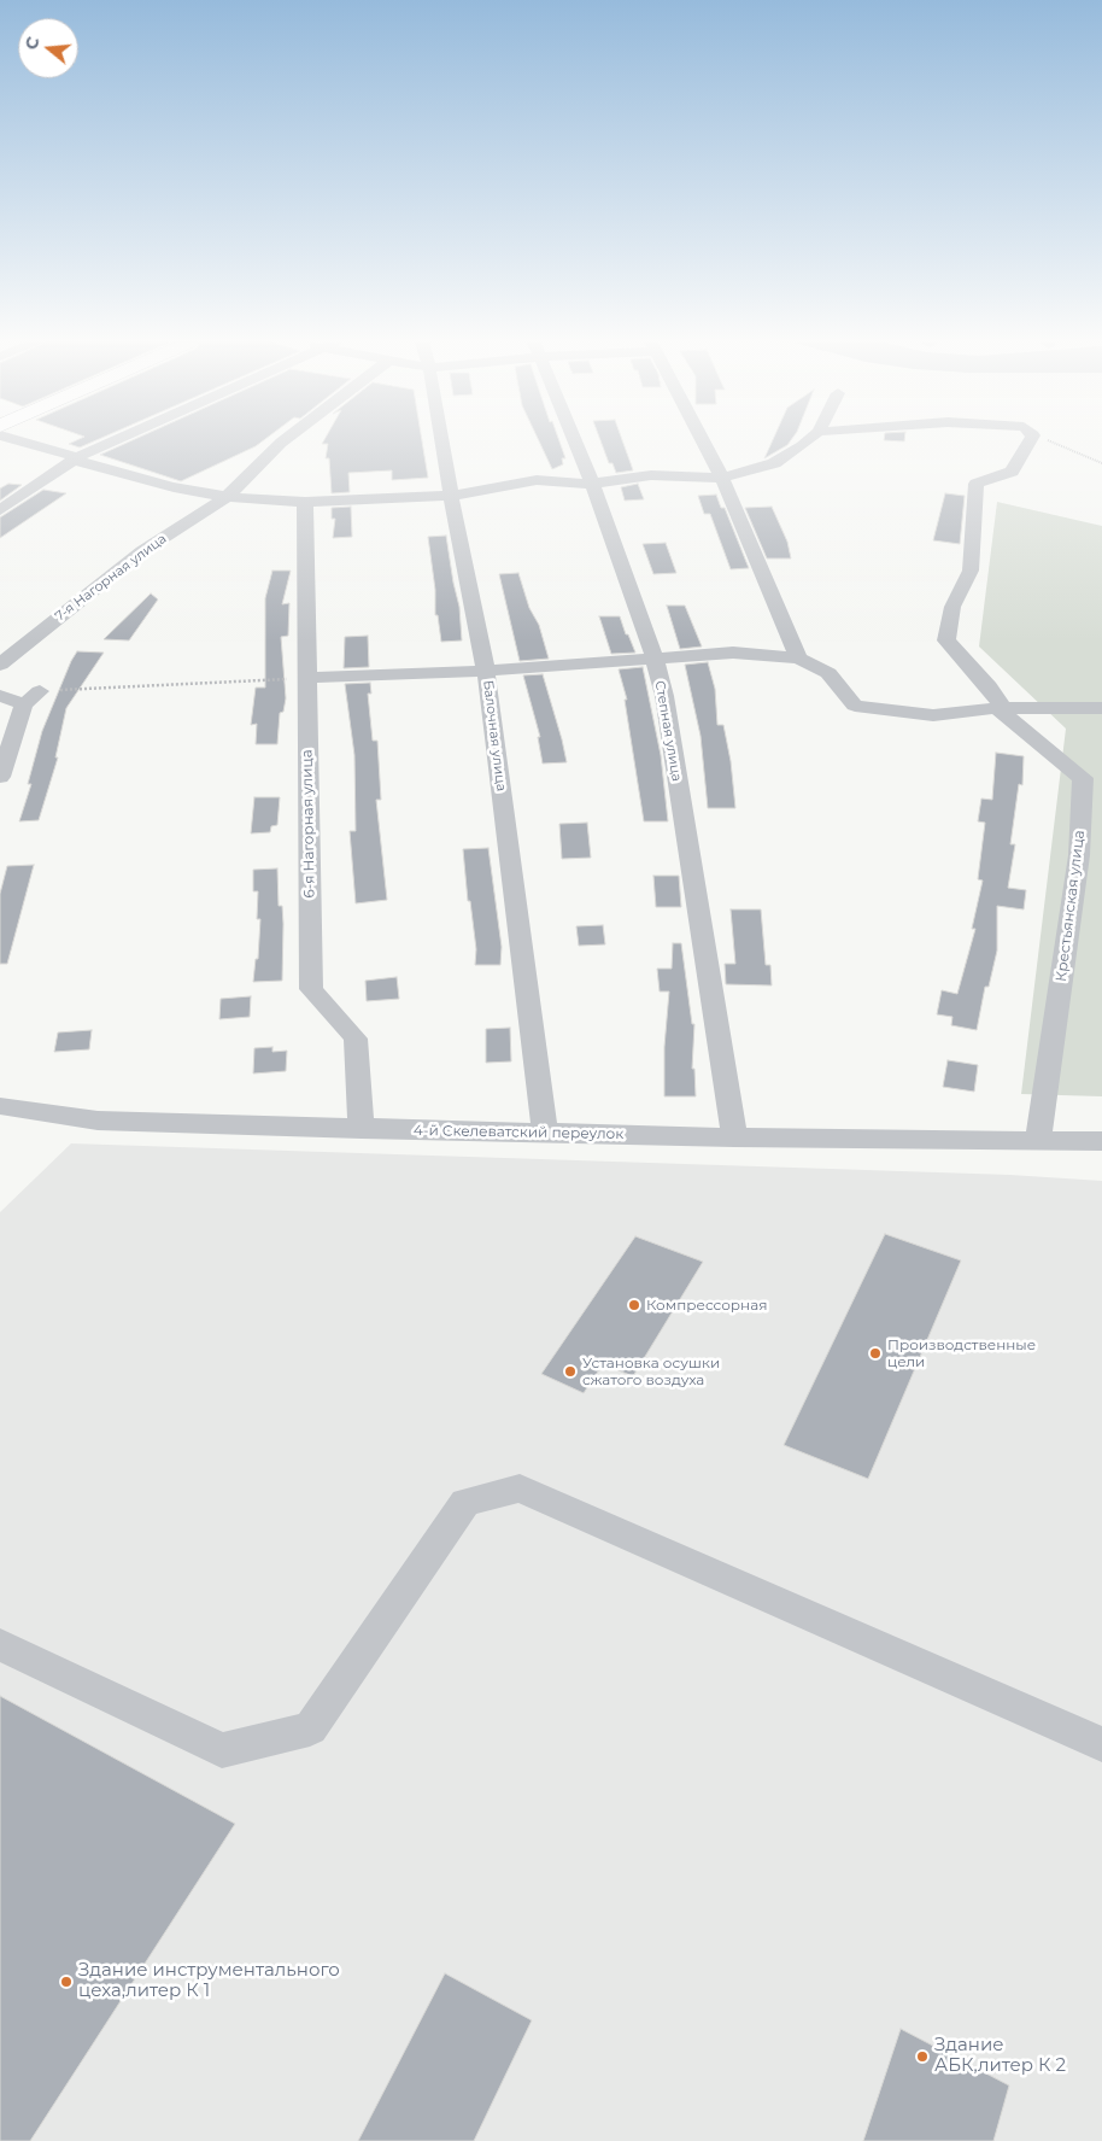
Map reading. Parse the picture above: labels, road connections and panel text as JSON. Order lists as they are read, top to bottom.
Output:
{
  "streets": {
    "street": [
      "7-я Нагорная улица",
      "Степная улица",
      "Балочная улица",
      "6-я Нагорная улица",
      "Крестьянская улица",
      "4-й Скелеватский переулок"
    ]
  },
  "crossings": [
    ["Степная улица", "4-й Скелеватский переулок"],
    ["Балочная улица", "4-й Скелеватский переулок"],
    ["6-я Нагорная улица", "4-й Скелеватский переулок"],
    ["Крестьянская улица", "4-й Скелеватский переулок"]
  ],
  "places": [
    "Компрессорная",
    "Производственные цели",
    "Установка осушки сжатого воздуха",
    "Здание инструментального цеха,литер К 1",
    "Здание АБК,литер К 2"
  ],
  "north": "left"
}
